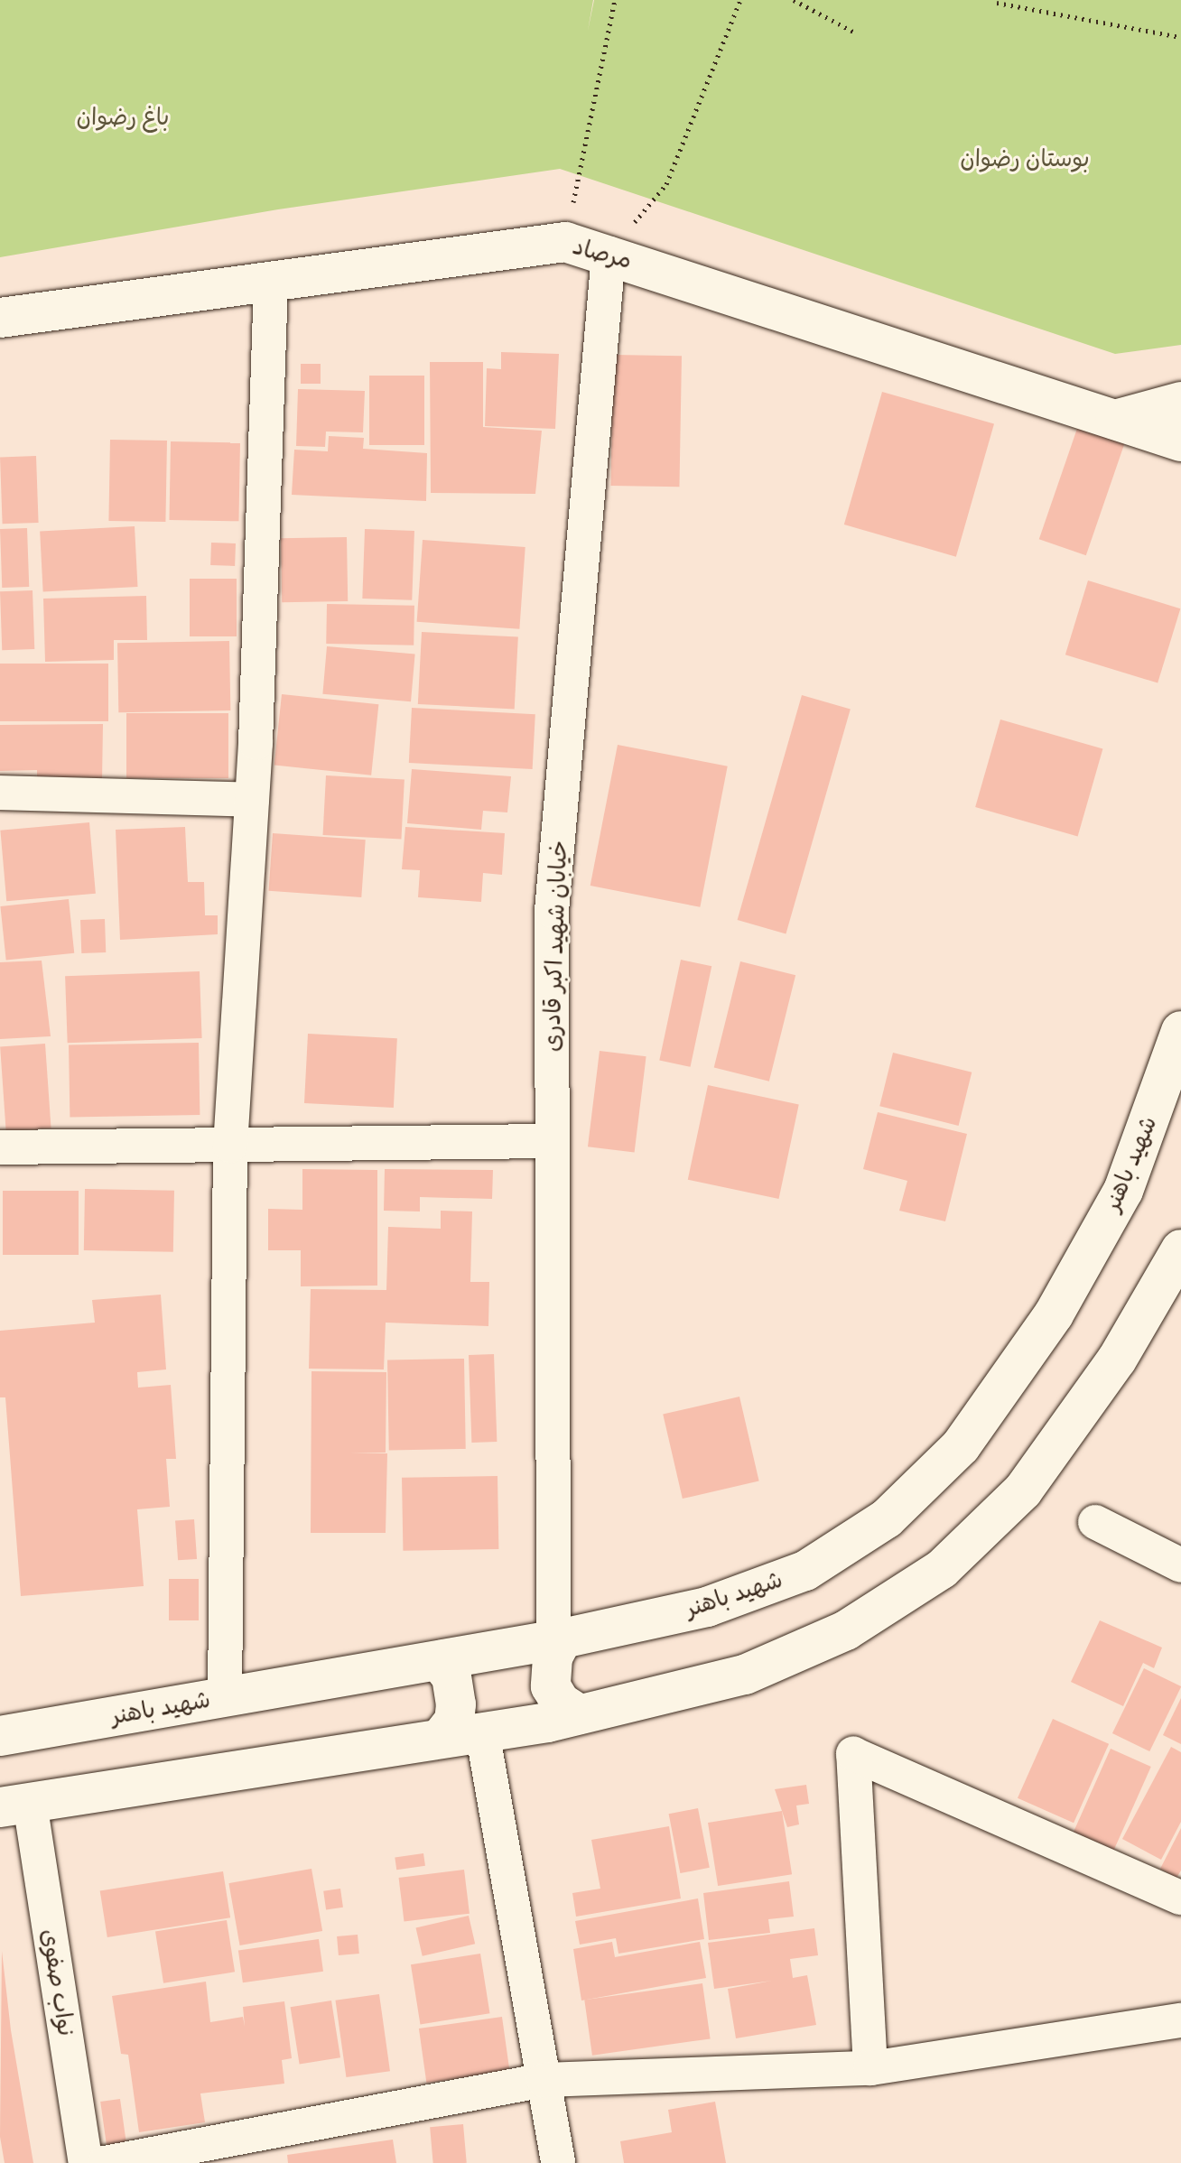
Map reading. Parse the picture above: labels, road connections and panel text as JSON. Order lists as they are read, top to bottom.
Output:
{
  "streets": {
    "main road": ["مرصاد", "شهید باهنر"],
    "street": ["خیابان شهید اکبر قادری", "نواب صفوی"]
  },
  "crossings": [
    ["مرصاد", "خیابان شهید اکبر قادری"],
    ["خیابان شهید اکبر قادری", "شهید باهنر"]
  ],
  "parks": ["باغ رضوان", "بوستان رضوان"]
}
